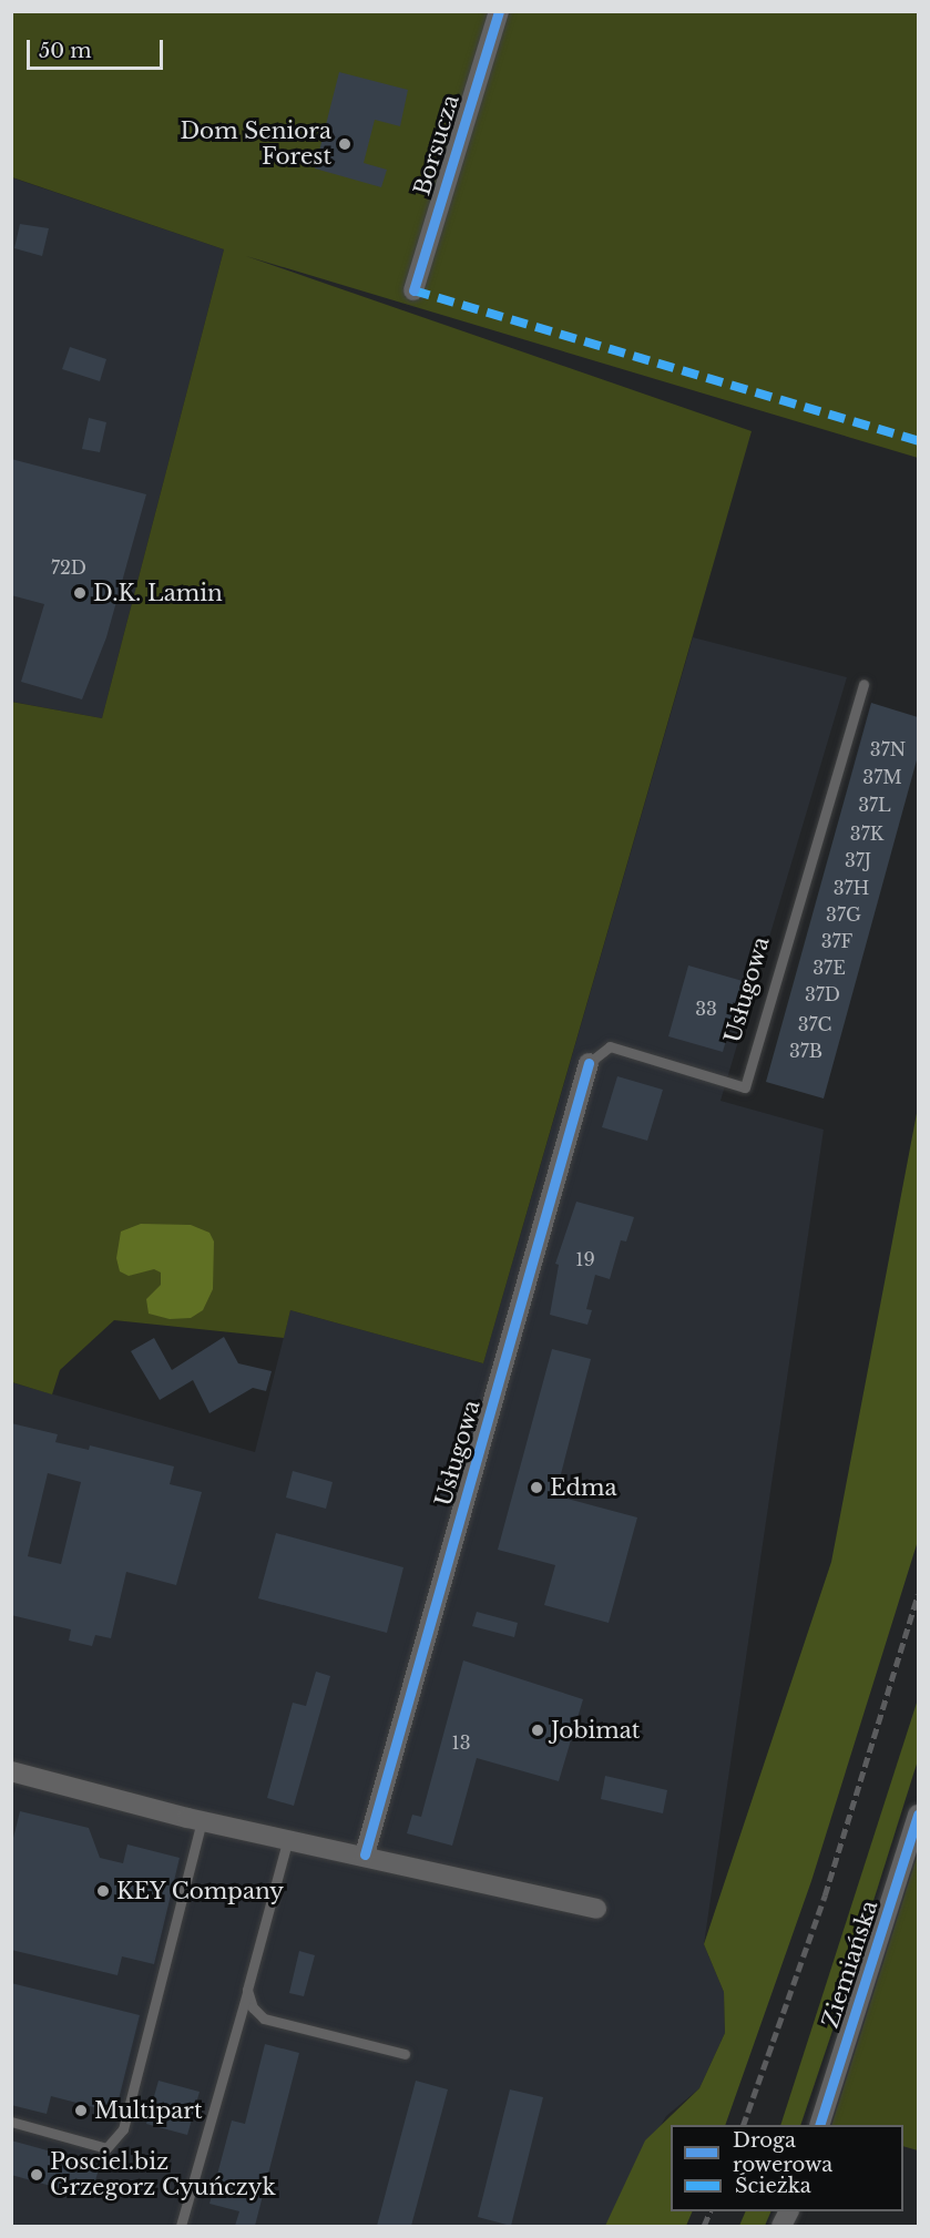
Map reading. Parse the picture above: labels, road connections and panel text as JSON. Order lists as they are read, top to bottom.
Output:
{
  "streets": {
    "street": ["Borsucza", "Usługowa", "Ziemiańska"]
  },
  "places": [
    "Dom Seniora Forest",
    "D.K. Lamin",
    "Edma",
    "Jobimat",
    "KEY Company",
    "Multipart",
    "Posciel.biz Grzegorz Cyuńczyk"
  ],
  "house_numbers": [
    "72D",
    "37N",
    "37M",
    "37L",
    "37K",
    "37J",
    "37H",
    "37G",
    "37F",
    "37E",
    "37D",
    "33",
    "37C",
    "37B",
    "19",
    "13"
  ],
  "legend": ["Droga rowerowa", "Ścieżka"],
  "scale_bar": "50 m"
}
